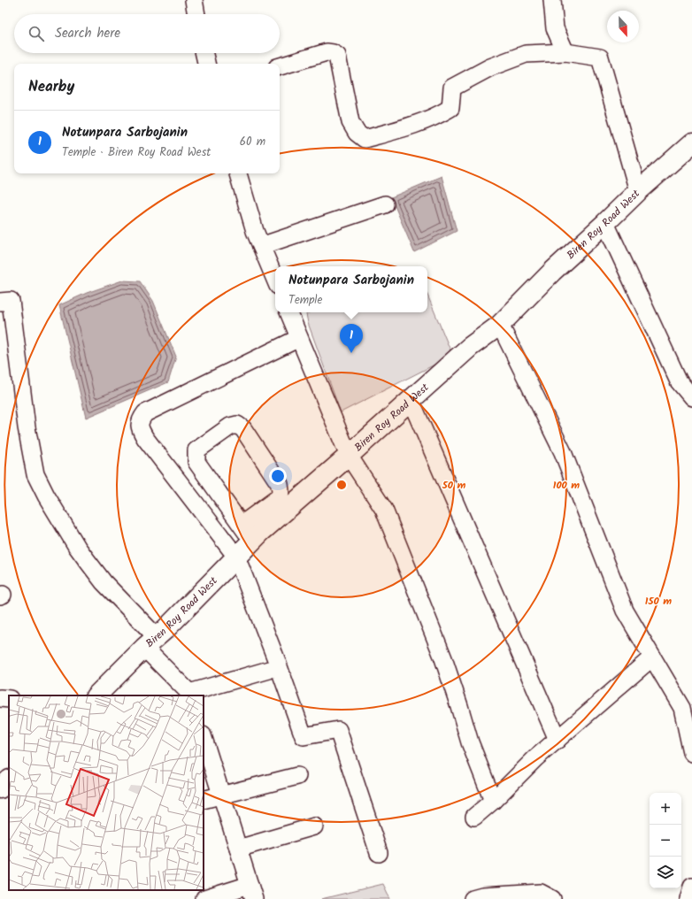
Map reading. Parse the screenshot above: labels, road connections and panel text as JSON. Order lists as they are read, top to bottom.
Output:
{
  "streets": {
    "main road": ["Biren Roy Road West"]
  },
  "north": "bottom",
  "page": {
    "search": "Search here",
    "heading": "Nearby",
    "list": [
      {
        "mark": "1",
        "name": "Notunpara Sarbojanin",
        "note": "Temple · Biren Roy Road West",
        "value": "60 m"
      }
    ],
    "popup": ["Notunpara Sarbojanin", "Temple"],
    "pins": "1",
    "map_buttons": ["+", "−"]
  },
  "rings": ["50 m", "100 m", "150 m"]
}
